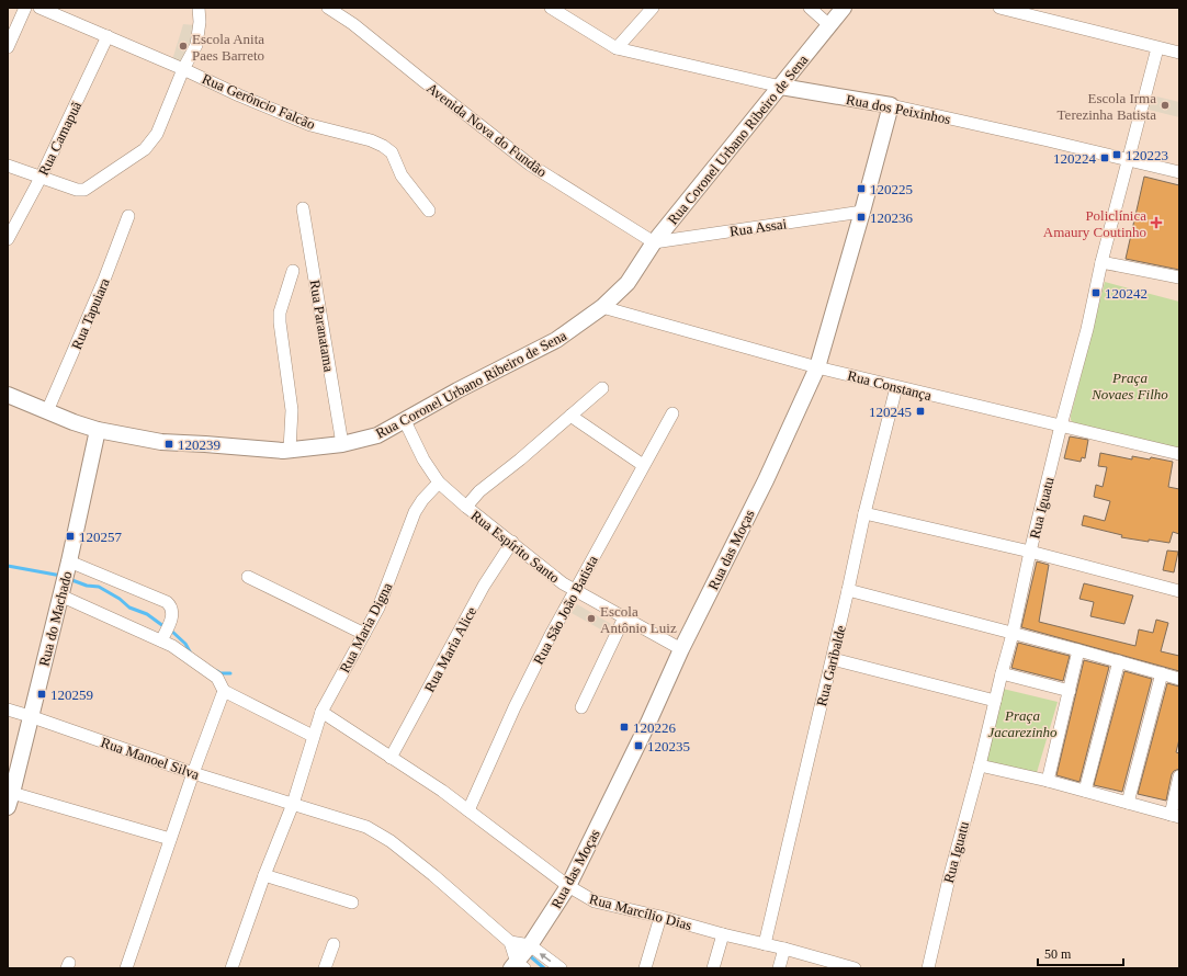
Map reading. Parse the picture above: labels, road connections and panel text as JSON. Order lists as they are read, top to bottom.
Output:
{
  "streets": {
    "street": [
      "Rua Gerôncio Falcão",
      "Rua dos Peixinhos",
      "Avenida Nova do Fundão",
      "Rua Camapuã",
      "Rua Coronel Urbano Ribeiro de Sena",
      "Rua Assai",
      "Rua Tapuiara",
      "Rua Paranatama",
      "Rua Constança",
      "Rua Iguatu",
      "Rua Espírito Santo",
      "Rua das Moças",
      "Rua São João Batista",
      "Rua do Machado",
      "Rua Maria Digna",
      "Rua Maria Alice",
      "Rua Garibalde",
      "Rua Manoel Silva",
      "Rua Marcílio Dias"
    ]
  },
  "crossings": [
    ["Rua Gerôncio Falcão", "Rua Camapuã"],
    ["Rua dos Peixinhos", "Rua Coronel Urbano Ribeiro de Sena"],
    ["Rua dos Peixinhos", "Rua Iguatu"],
    ["Rua dos Peixinhos", "Rua das Moças"],
    ["Avenida Nova do Fundão", "Rua Coronel Urbano Ribeiro de Sena"],
    ["Avenida Nova do Fundão", "Rua Assai"],
    ["Rua Coronel Urbano Ribeiro de Sena", "Rua Assai"],
    ["Rua Coronel Urbano Ribeiro de Sena", "Rua Tapuiara"],
    ["Rua Coronel Urbano Ribeiro de Sena", "Rua Paranatama"],
    ["Rua Coronel Urbano Ribeiro de Sena", "Rua Constança"],
    ["Rua Coronel Urbano Ribeiro de Sena", "Rua Espírito Santo"],
    ["Rua Coronel Urbano Ribeiro de Sena", "Rua do Machado"],
    ["Rua Assai", "Rua das Moças"],
    ["Rua Constança", "Rua Iguatu"],
    ["Rua Constança", "Rua das Moças"],
    ["Rua Constança", "Rua Garibalde"],
    ["Rua Espírito Santo", "Rua das Moças"],
    ["Rua Espírito Santo", "Rua São João Batista"],
    ["Rua Espírito Santo", "Rua Maria Digna"],
    ["Rua Espírito Santo", "Rua Maria Alice"],
    ["Rua das Moças", "Rua Marcílio Dias"],
    ["Rua São João Batista", "Rua Marcílio Dias"],
    ["Rua do Machado", "Rua Manoel Silva"],
    ["Rua Maria Digna", "Rua Manoel Silva"],
    ["Rua Maria Digna", "Rua Marcílio Dias"],
    ["Rua Maria Alice", "Rua Marcílio Dias"],
    ["Rua Garibalde", "Rua Marcílio Dias"]
  ],
  "parks": ["Praça Novaes Filho", "Praça Jacarezinho"],
  "places": {
    "other": ["Escola Anita Paes Barreto", "Escola Irma Terezinha Batista", "Escola Antônio Luiz"],
    "transit": [
      "120223",
      "120224",
      "120225",
      "120236",
      "120242",
      "120245",
      "120239",
      "120257",
      "120259",
      "120226",
      "120235"
    ],
    "health": ["Policlínica Amaury Coutinho"]
  },
  "scale_bar": "50 m"
}
